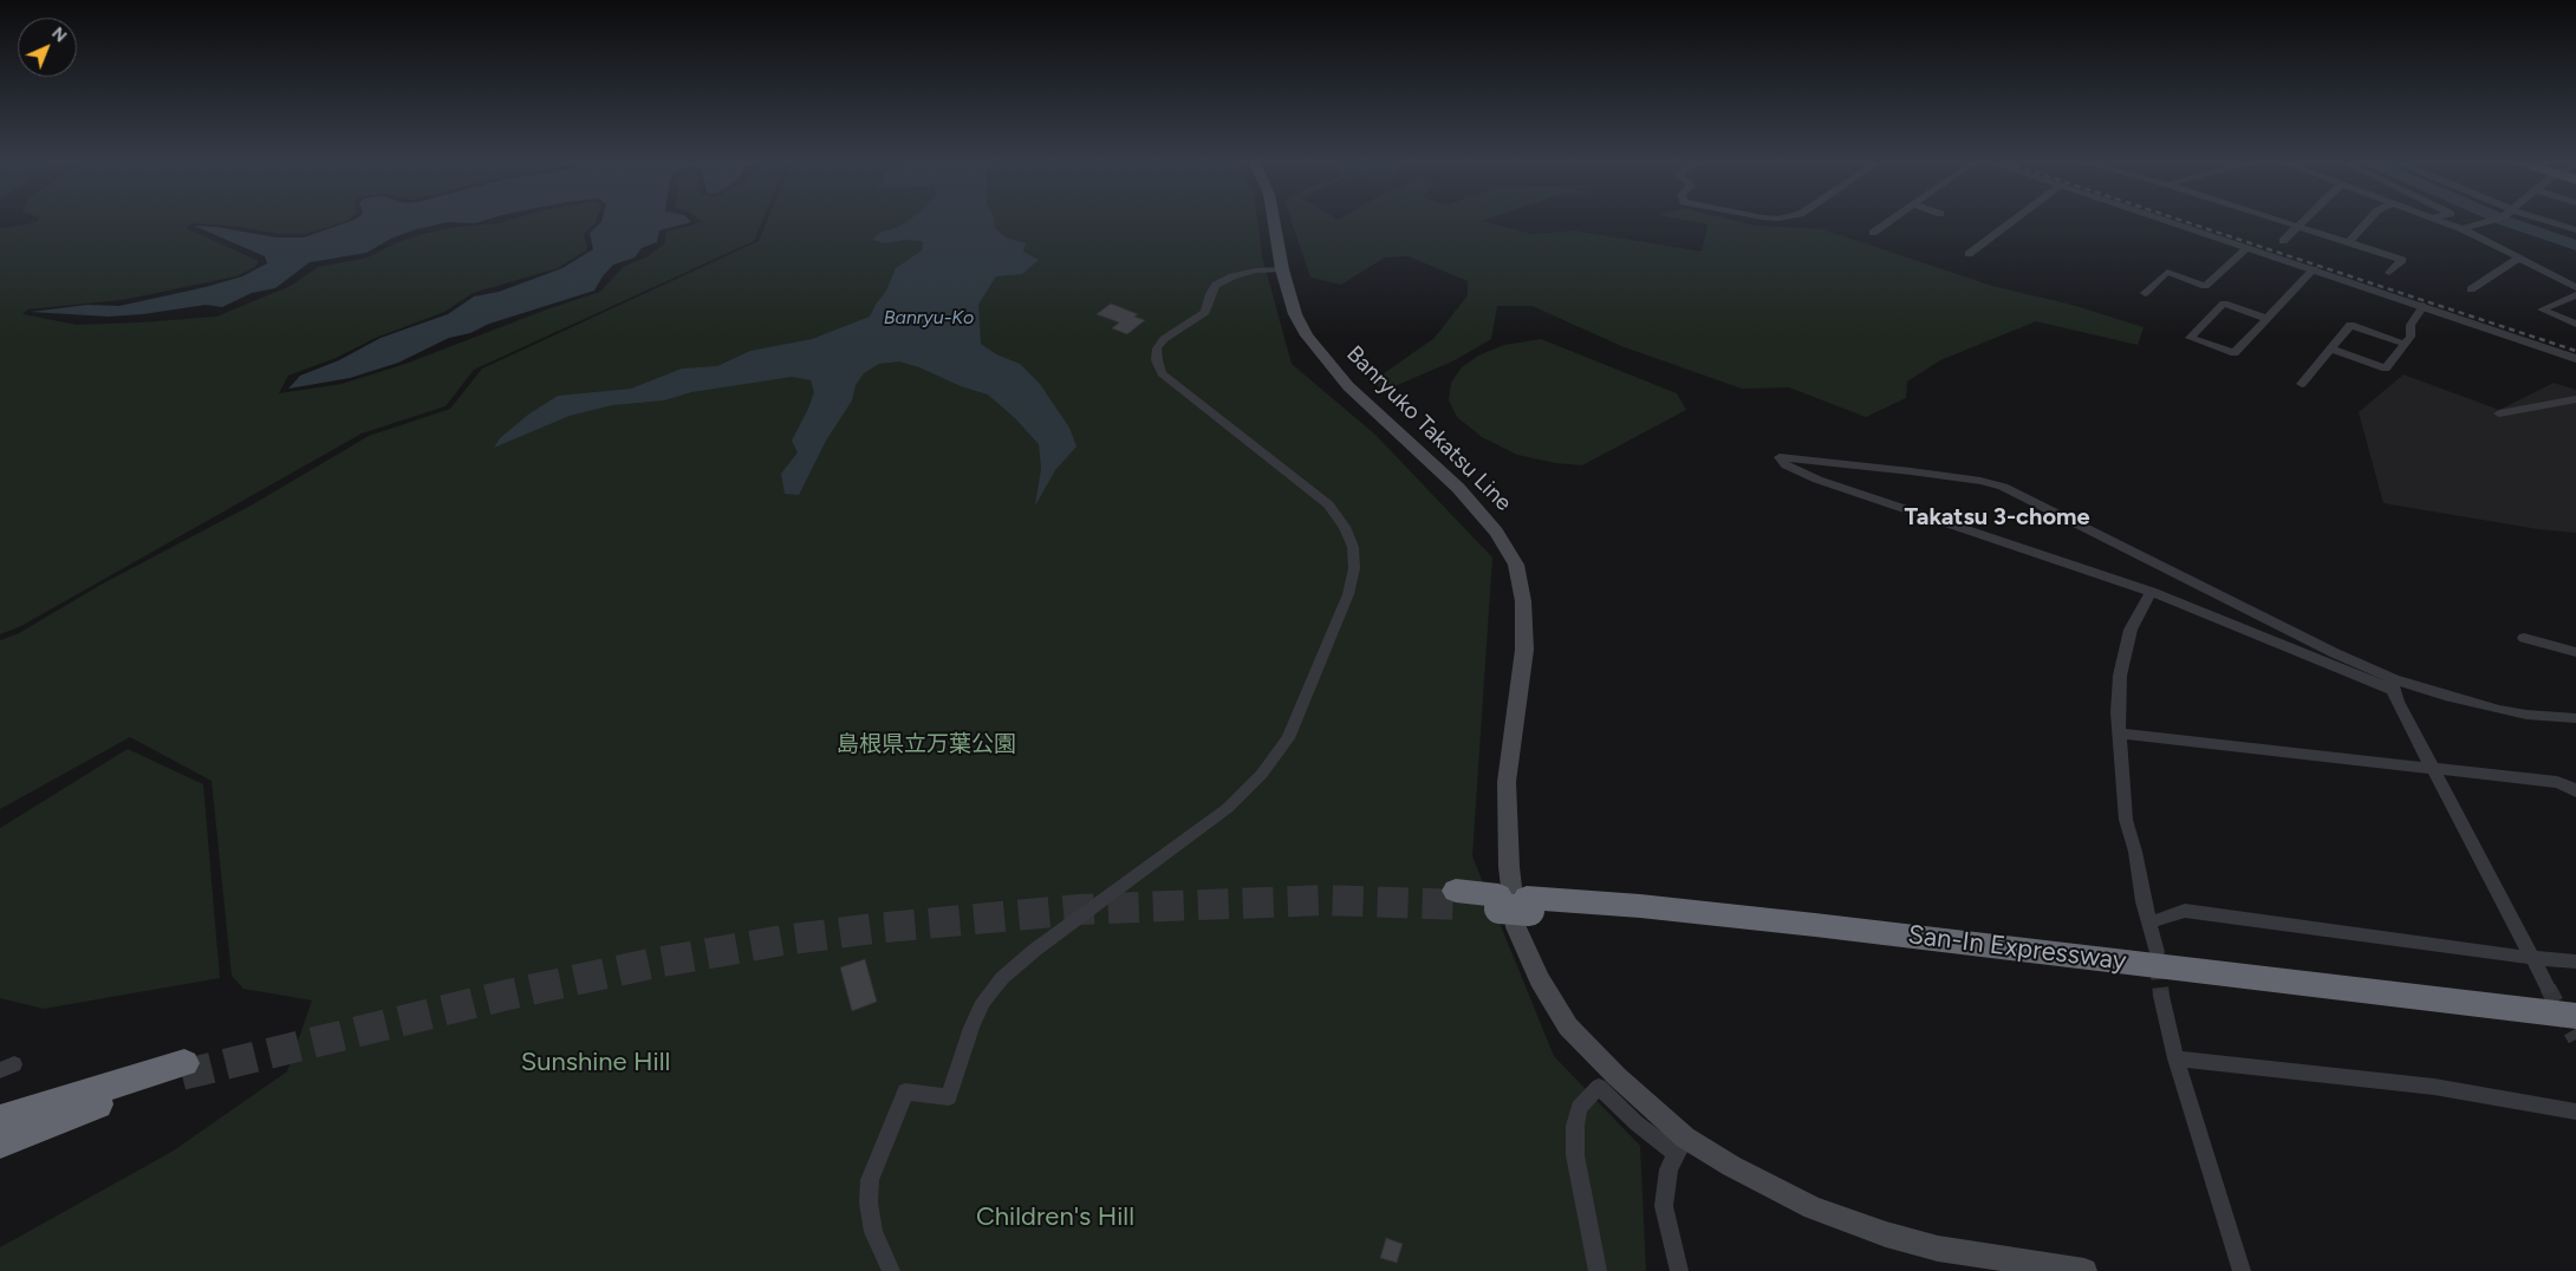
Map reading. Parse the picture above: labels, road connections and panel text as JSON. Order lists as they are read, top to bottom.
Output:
{
  "streets": {
    "highway": ["San-In Expressway"],
    "main road": ["Banryuko Takatsu Line"]
  },
  "districts": ["Takatsu 3-chome"],
  "water": ["Banryu-Ko"],
  "parks": ["島根県立万葉公園", "Sunshine Hill", "Children's Hill"],
  "north": "top right"
}
